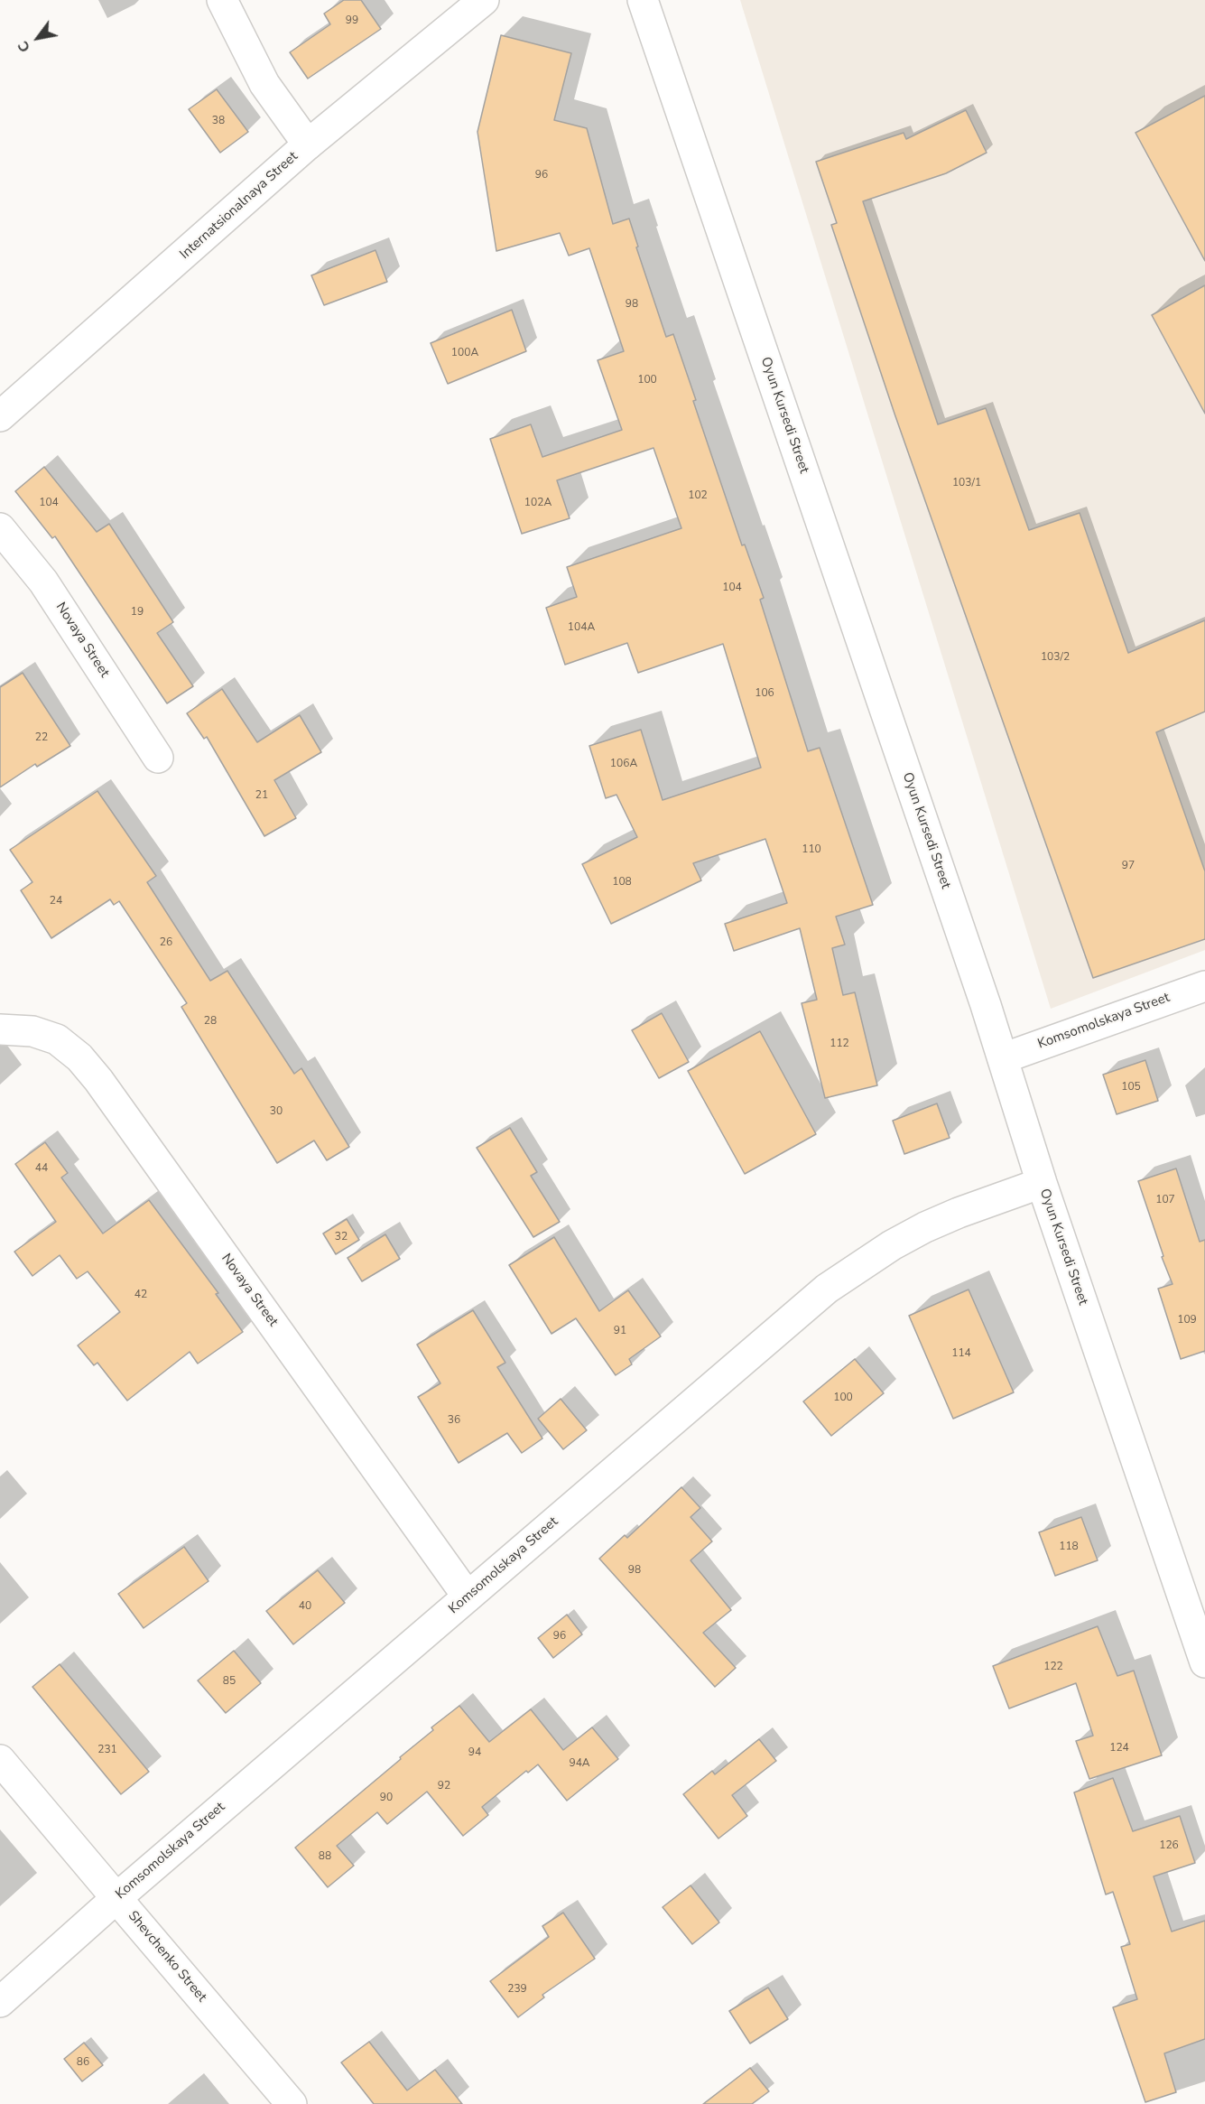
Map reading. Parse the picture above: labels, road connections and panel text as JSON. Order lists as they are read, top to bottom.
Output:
{
  "streets": {
    "street": [
      "Internatsionalnaya Street",
      "Oyun Kursedi Street",
      "Novaya Street",
      "Komsomolskaya Street",
      "Shevchenko Street"
    ]
  },
  "crossings": [
    ["Oyun Kursedi Street", "Komsomolskaya Street"],
    ["Novaya Street", "Komsomolskaya Street"],
    ["Komsomolskaya Street", "Shevchenko Street"]
  ],
  "house_numbers": [
    "99",
    "38",
    "96",
    "98",
    "100А",
    "100",
    "103/1",
    "102",
    "104",
    "102А",
    "104",
    "19",
    "104А",
    "103/2",
    "106",
    "22",
    "106А",
    "21",
    "110",
    "97",
    "108",
    "24",
    "26",
    "28",
    "112",
    "105",
    "30",
    "44",
    "107",
    "32",
    "42",
    "109",
    "91",
    "114",
    "100",
    "36",
    "118",
    "98",
    "40",
    "96",
    "122",
    "85",
    "124",
    "231",
    "94",
    "94А",
    "92",
    "90",
    "126",
    "88",
    "239",
    "86"
  ],
  "north": "bottom left"
}
